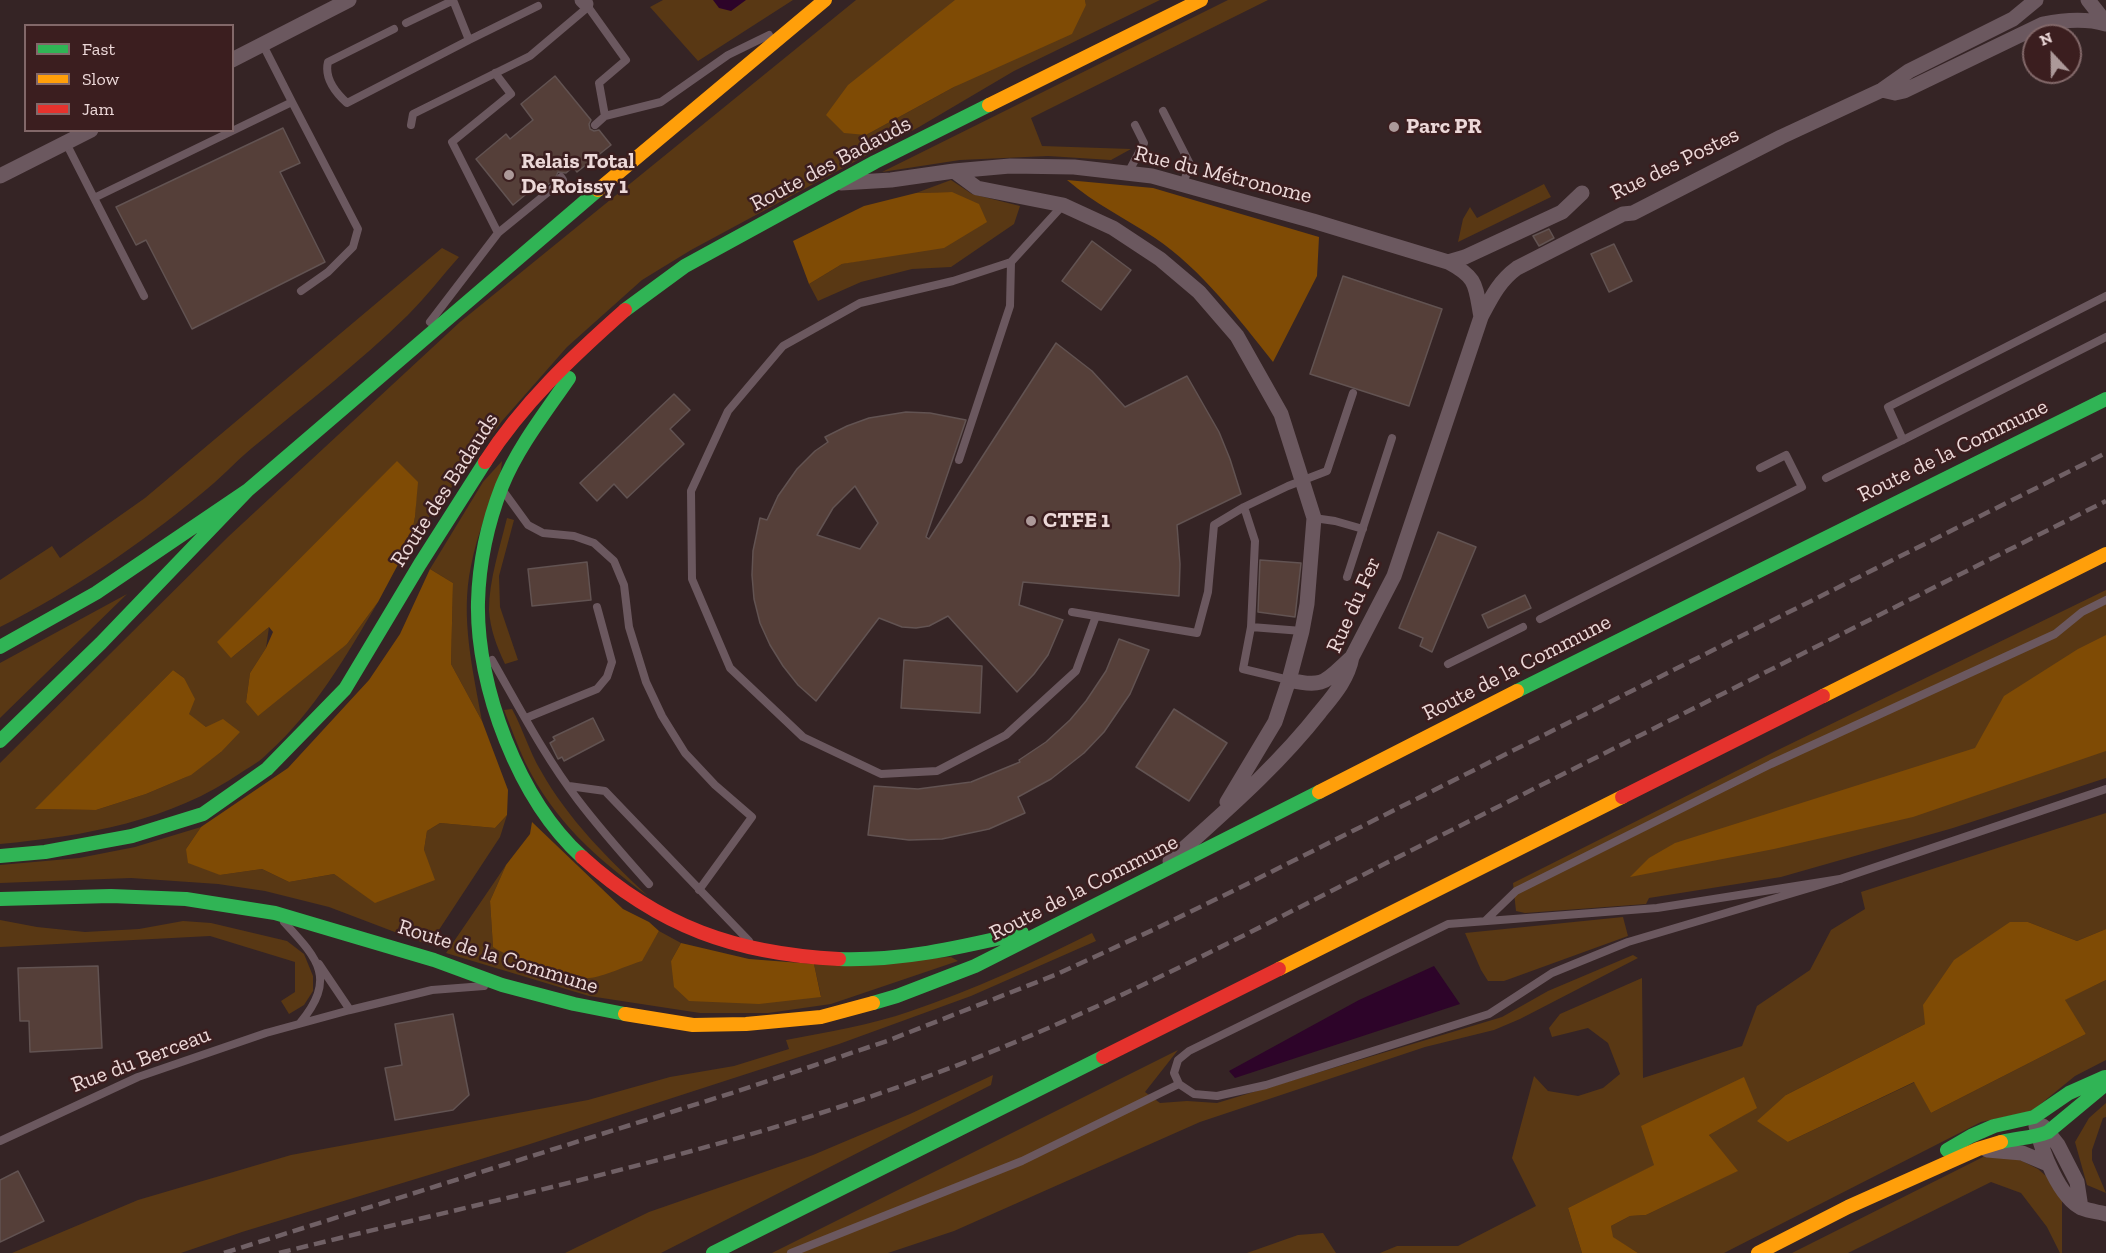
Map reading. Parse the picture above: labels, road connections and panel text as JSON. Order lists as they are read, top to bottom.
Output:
{
  "streets": {
    "main road": ["Route des Badauds", "Route de la Commune"],
    "street": ["Rue des Postes", "Rue du Métronome", "Rue du Fer"],
    "lane": ["Rue du Berceau"]
  },
  "crossings": [
    ["Route des Badauds", "Rue du Métronome"],
    ["Rue des Postes", "Rue du Fer"],
    ["Rue du Métronome", "Rue du Fer"],
    ["Route de la Commune", "Rue du Fer"],
    ["Route de la Commune", "Rue du Berceau"]
  ],
  "places": ["Parc PR", "Relais Total De Roissy 1", "CTFE 1"],
  "legend": ["Fast", "Slow", "Jam"],
  "north": "top"
}
